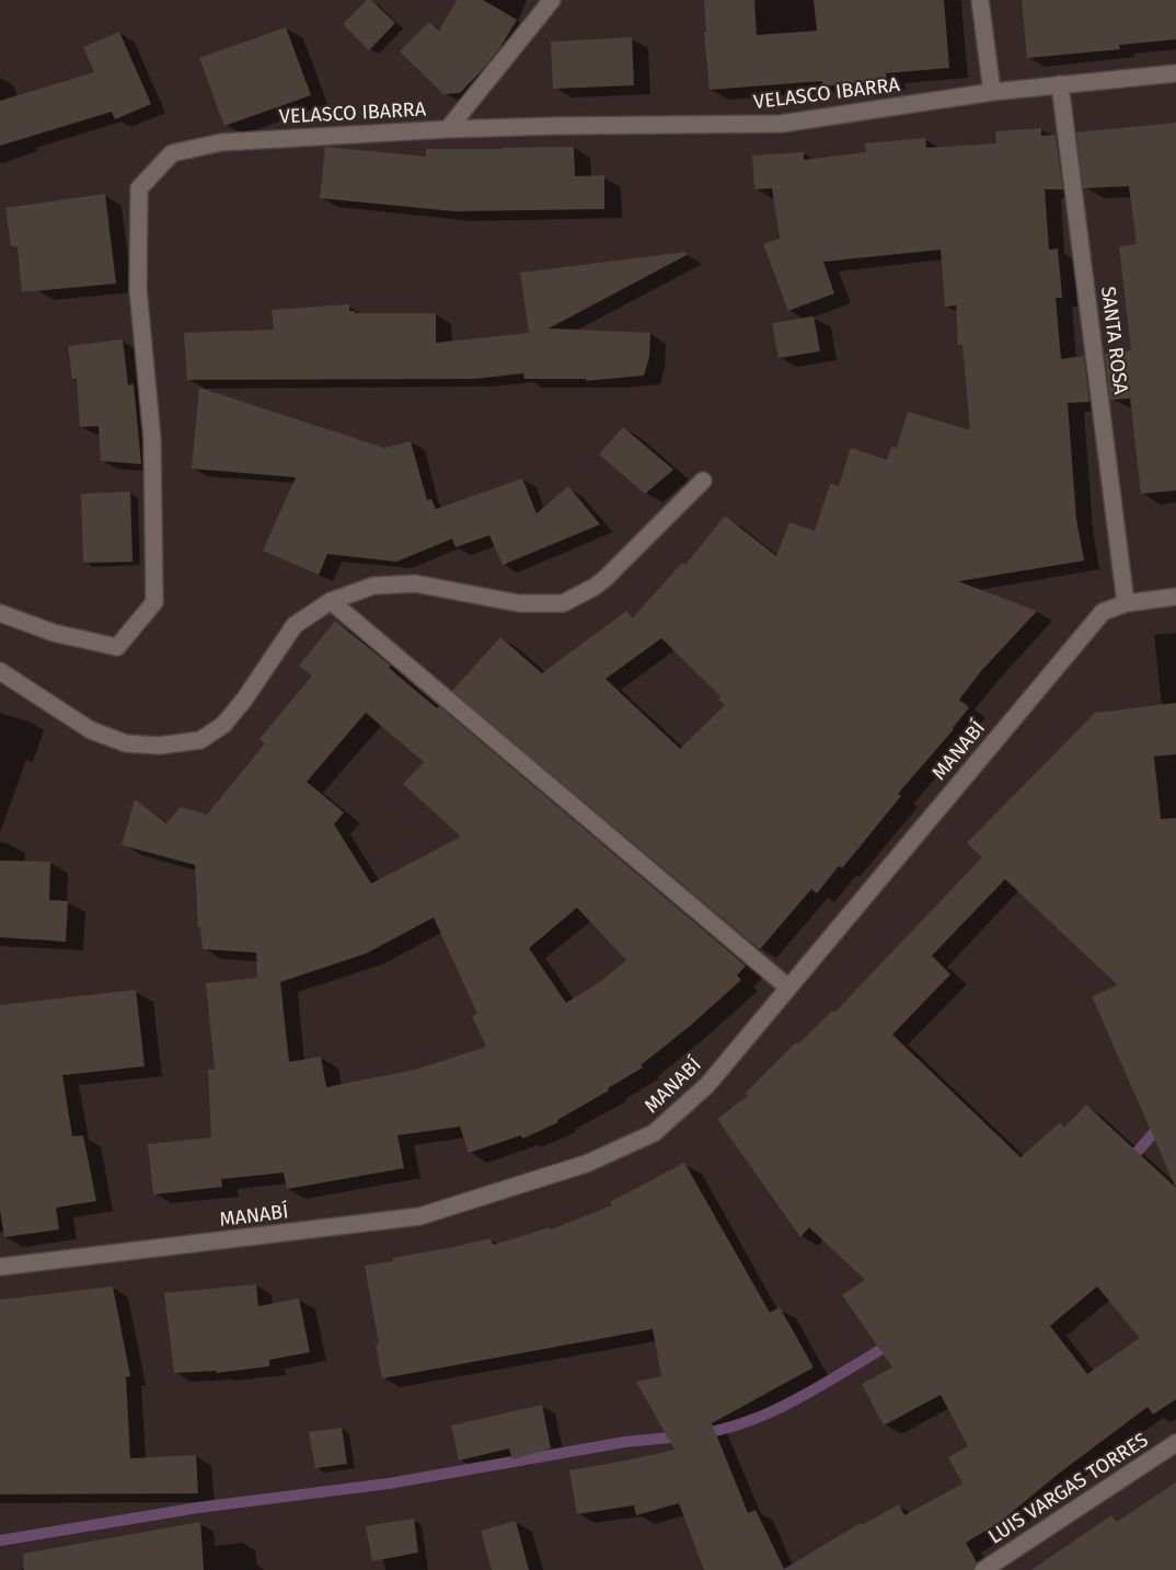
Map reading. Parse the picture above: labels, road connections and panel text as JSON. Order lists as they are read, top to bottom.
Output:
{
  "streets": {
    "street": [
      "VELASCO IBARRA",
      "SANTA ROSA",
      "MANABÍ",
      "LUIS VARGAS TORRES"
    ]
  },
  "crossings": [
    ["VELASCO IBARRA", "SANTA ROSA"],
    ["SANTA ROSA", "MANABÍ"]
  ]
}
